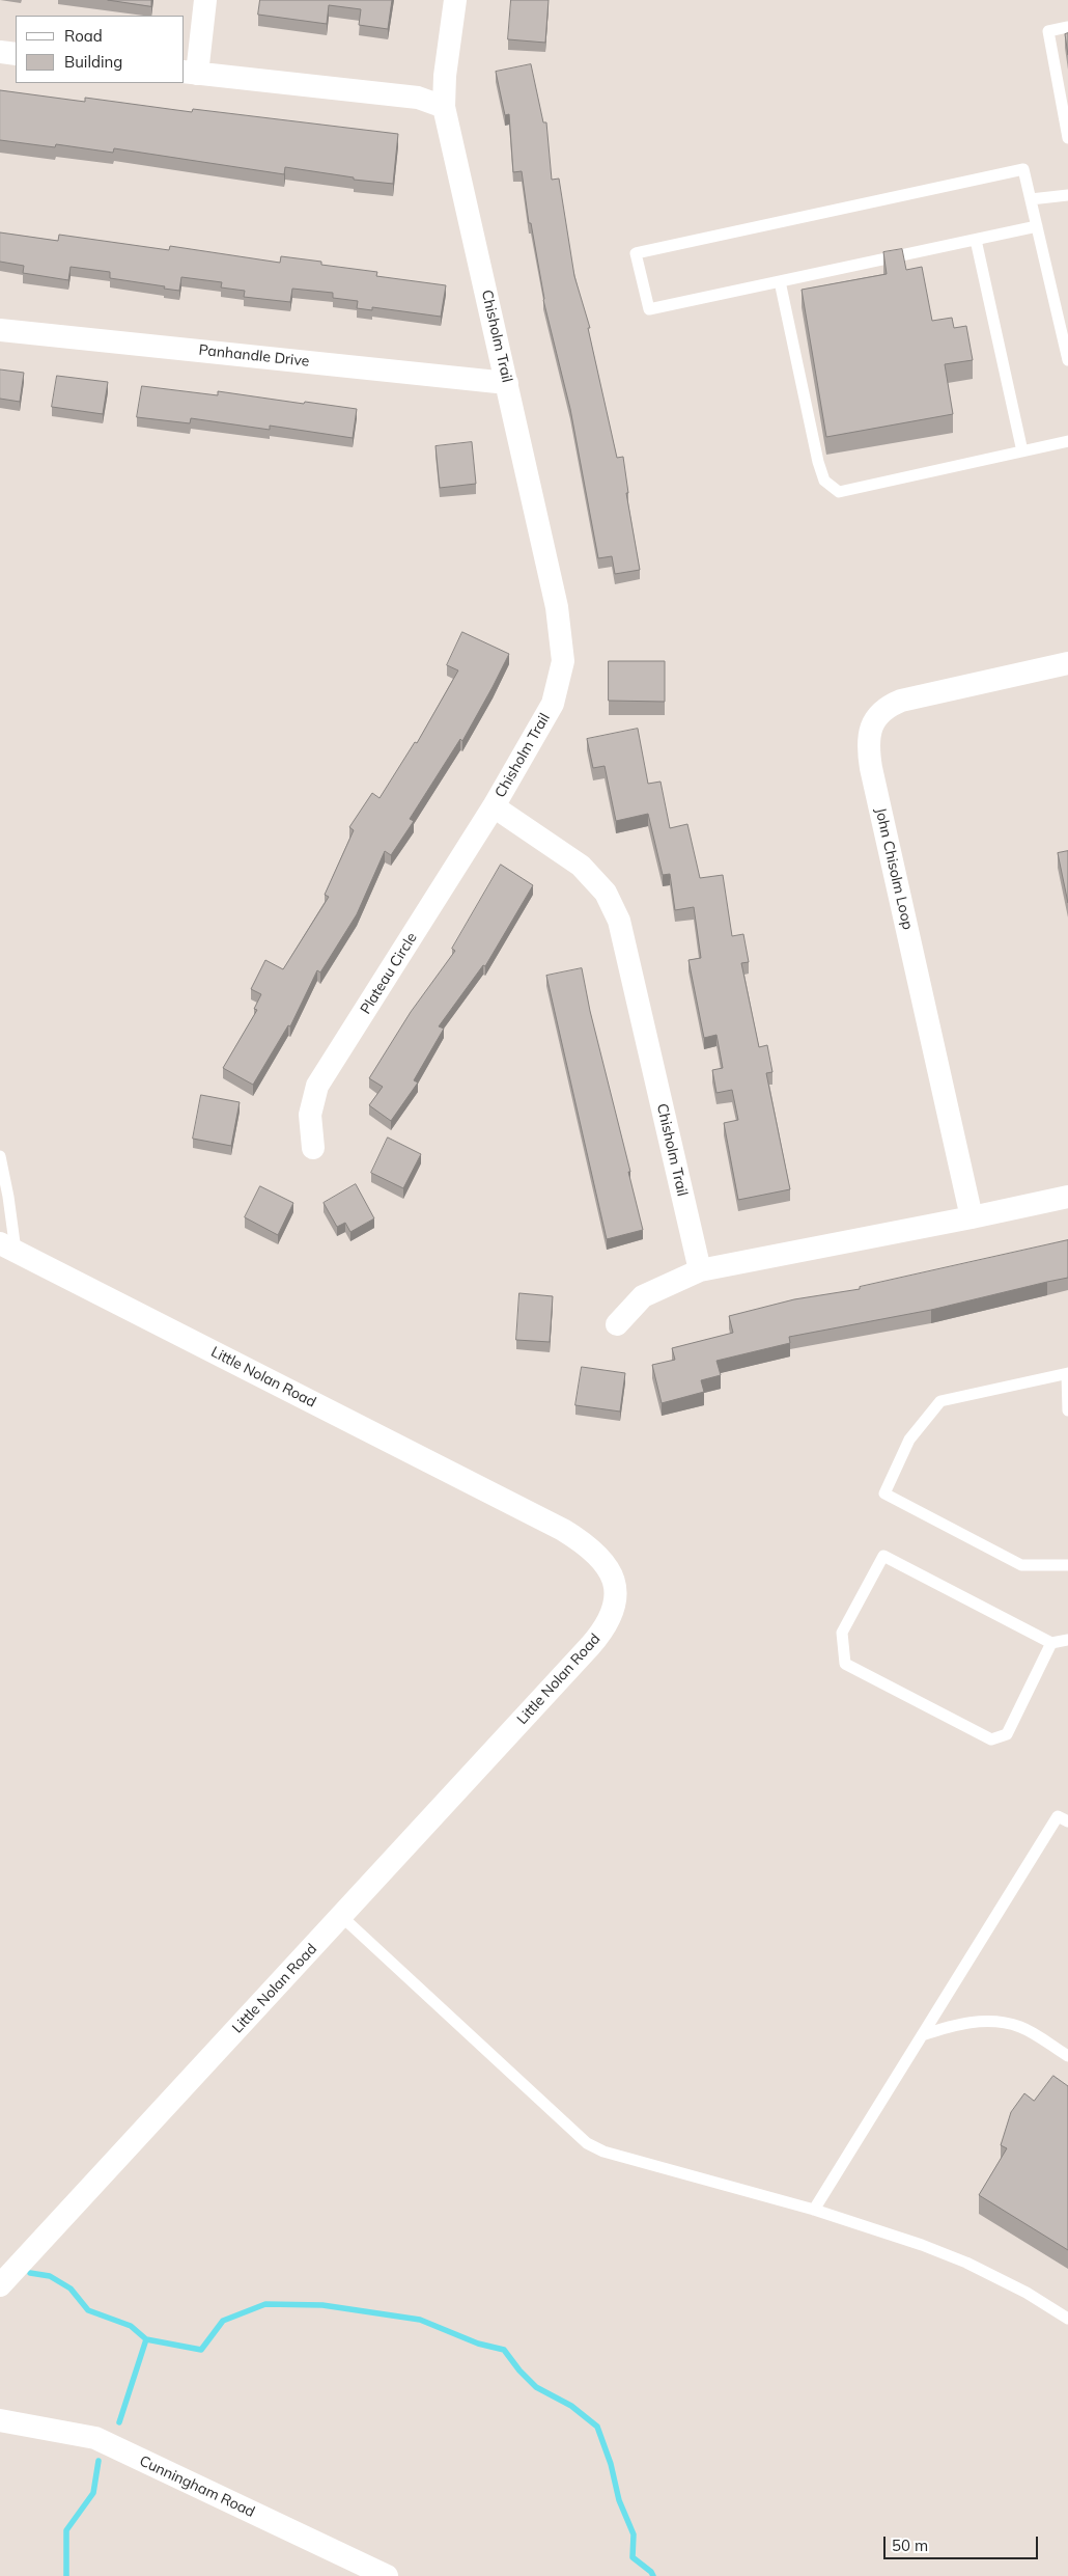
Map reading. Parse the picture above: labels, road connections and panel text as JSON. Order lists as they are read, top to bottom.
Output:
{
  "streets": {
    "street": [
      "Chisholm Trail",
      "Panhandle Drive",
      "John Chisolm Loop",
      "Plateau Circle",
      "Little Nolan Road",
      "Cunningham Road"
    ]
  },
  "crossings": [
    ["Chisholm Trail", "Panhandle Drive"],
    ["Chisholm Trail", "Plateau Circle"]
  ],
  "legend": ["Road", "Building"],
  "scale_bar": "50 m"
}
